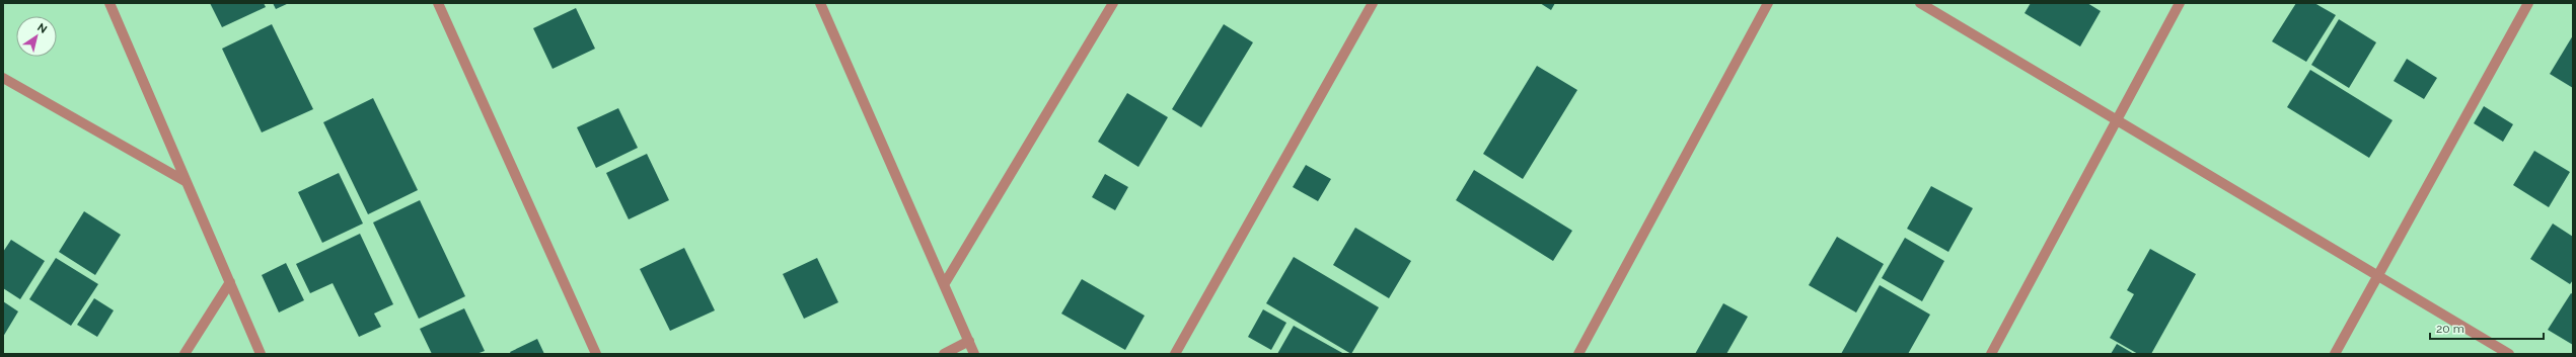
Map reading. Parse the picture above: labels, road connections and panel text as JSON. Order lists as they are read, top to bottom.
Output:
{
  "scale_bar": "20 m",
  "north": "top right"
}
